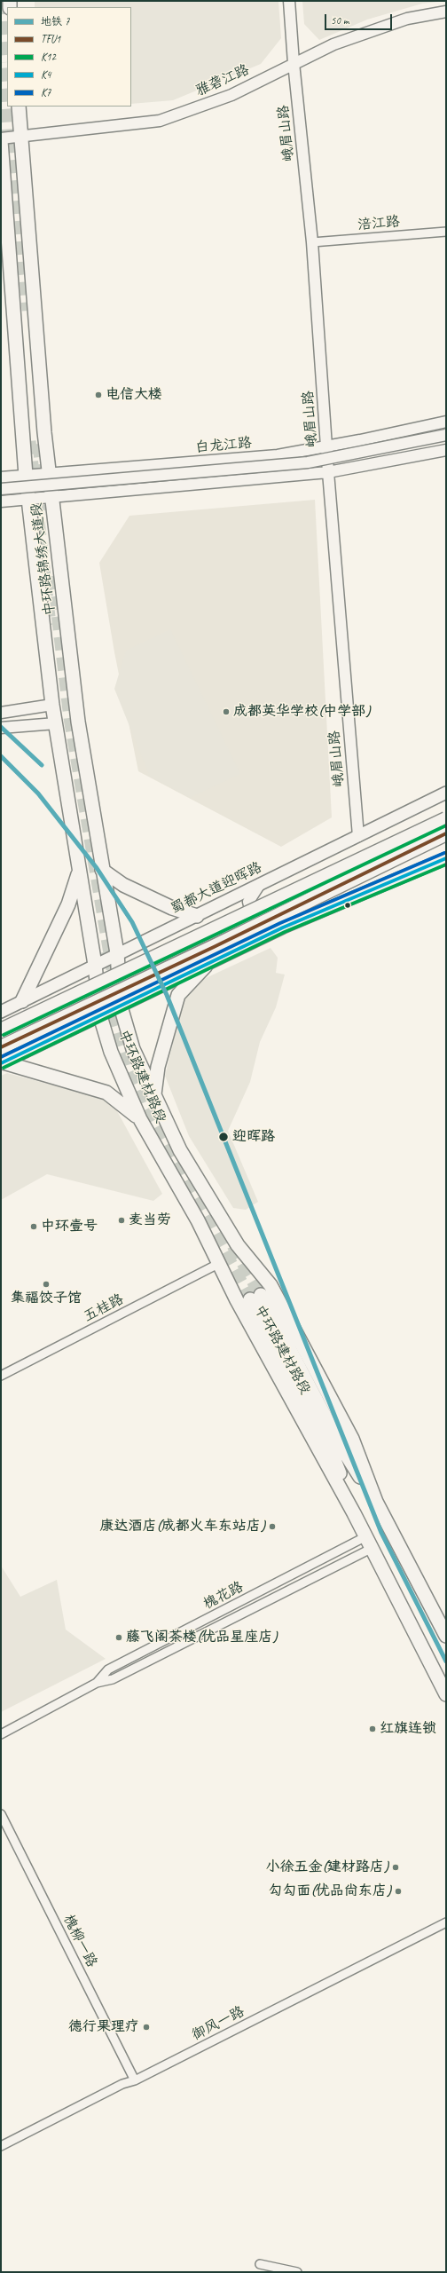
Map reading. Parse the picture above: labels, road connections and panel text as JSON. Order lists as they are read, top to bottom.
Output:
{
  "streets": {
    "main road": ["中环路锦绣大道段", "蜀都大道迎晖路", "中环路建材路段"],
    "street": [
      "雅砻江路",
      "峨眉山路",
      "涪江路",
      "白龙江路",
      "五桂路",
      "槐花路",
      "槐柳一路",
      "御风一路"
    ]
  },
  "crossings": [
    ["雅砻江路", "峨眉山路"],
    ["雅砻江路", "中环路锦绣大道段"],
    ["峨眉山路", "涪江路"],
    ["峨眉山路", "白龙江路"],
    ["峨眉山路", "蜀都大道迎晖路"],
    ["白龙江路", "中环路锦绣大道段"],
    ["中环路锦绣大道段", "蜀都大道迎晖路"],
    ["中环路锦绣大道段", "中环路建材路段"],
    ["中环路建材路段", "五桂路"],
    ["中环路建材路段", "槐花路"],
    ["槐柳一路", "御风一路"]
  ],
  "places": [
    "电信大楼",
    "成都英华学校(中学部)",
    "迎晖路",
    "麦当劳",
    "中环壹号",
    "集福饺子馆",
    "康达酒店(成都火车东站店)",
    "藤飞阁茶楼(优品星座店)",
    "红旗连锁",
    "小徐五金(建材路店)",
    "勾勾面(优品尚东店)",
    "德行果理疗"
  ],
  "lines": [
    "metro line 7",
    "transit line K12",
    "transit line TFU1",
    "transit line K7",
    "transit line K4"
  ],
  "legend": [
    "地铁 7",
    "TFU1",
    "K12",
    "K4",
    "K7"
  ],
  "scale_bar": "50 m"
}
